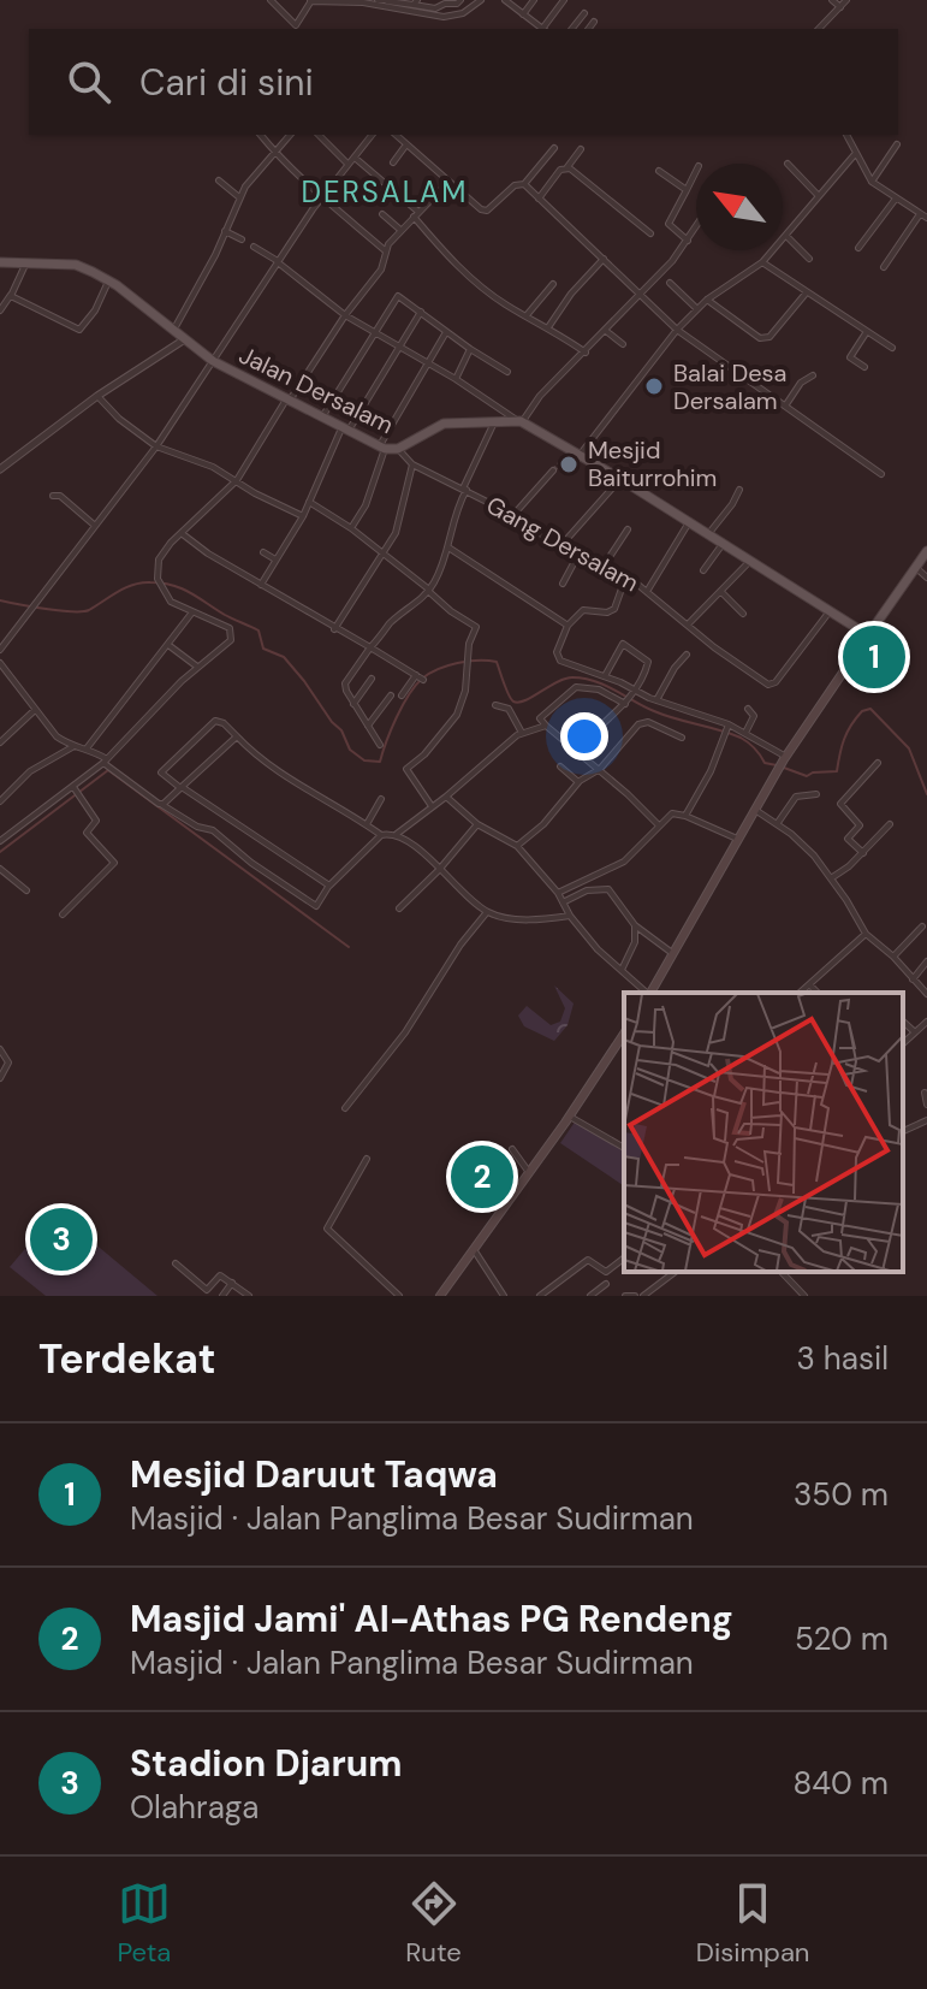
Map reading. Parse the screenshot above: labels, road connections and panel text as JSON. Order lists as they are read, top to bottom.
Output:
{
  "streets": {
    "main road": ["Jalan Dersalam"],
    "street": ["Gang Dersalam"]
  },
  "crossings": [
    ["Jalan Dersalam", "Gang Dersalam"]
  ],
  "districts": ["DERSALAM"],
  "places": ["Balai Desa Dersalam", "Mesjid Baiturrohim"],
  "north": "top left",
  "page": {
    "search": "Cari di sini",
    "pins": ["1", "2", "3"],
    "heading": ["Terdekat", "3 hasil"],
    "list": [
      {
        "mark": "1",
        "name": "Mesjid Daruut Taqwa",
        "note": "Masjid · Jalan Panglima Besar Sudirman",
        "value": "350 m"
      },
      {
        "mark": "2",
        "name": "Masjid Jami' Al-Athas PG Rendeng",
        "note": "Masjid · Jalan Panglima Besar Sudirman",
        "value": "520 m"
      },
      {
        "mark": "3",
        "name": "Stadion Djarum",
        "note": "Olahraga",
        "value": "840 m"
      }
    ],
    "nav": ["Peta", "Rute", "Disimpan"]
  }
}
